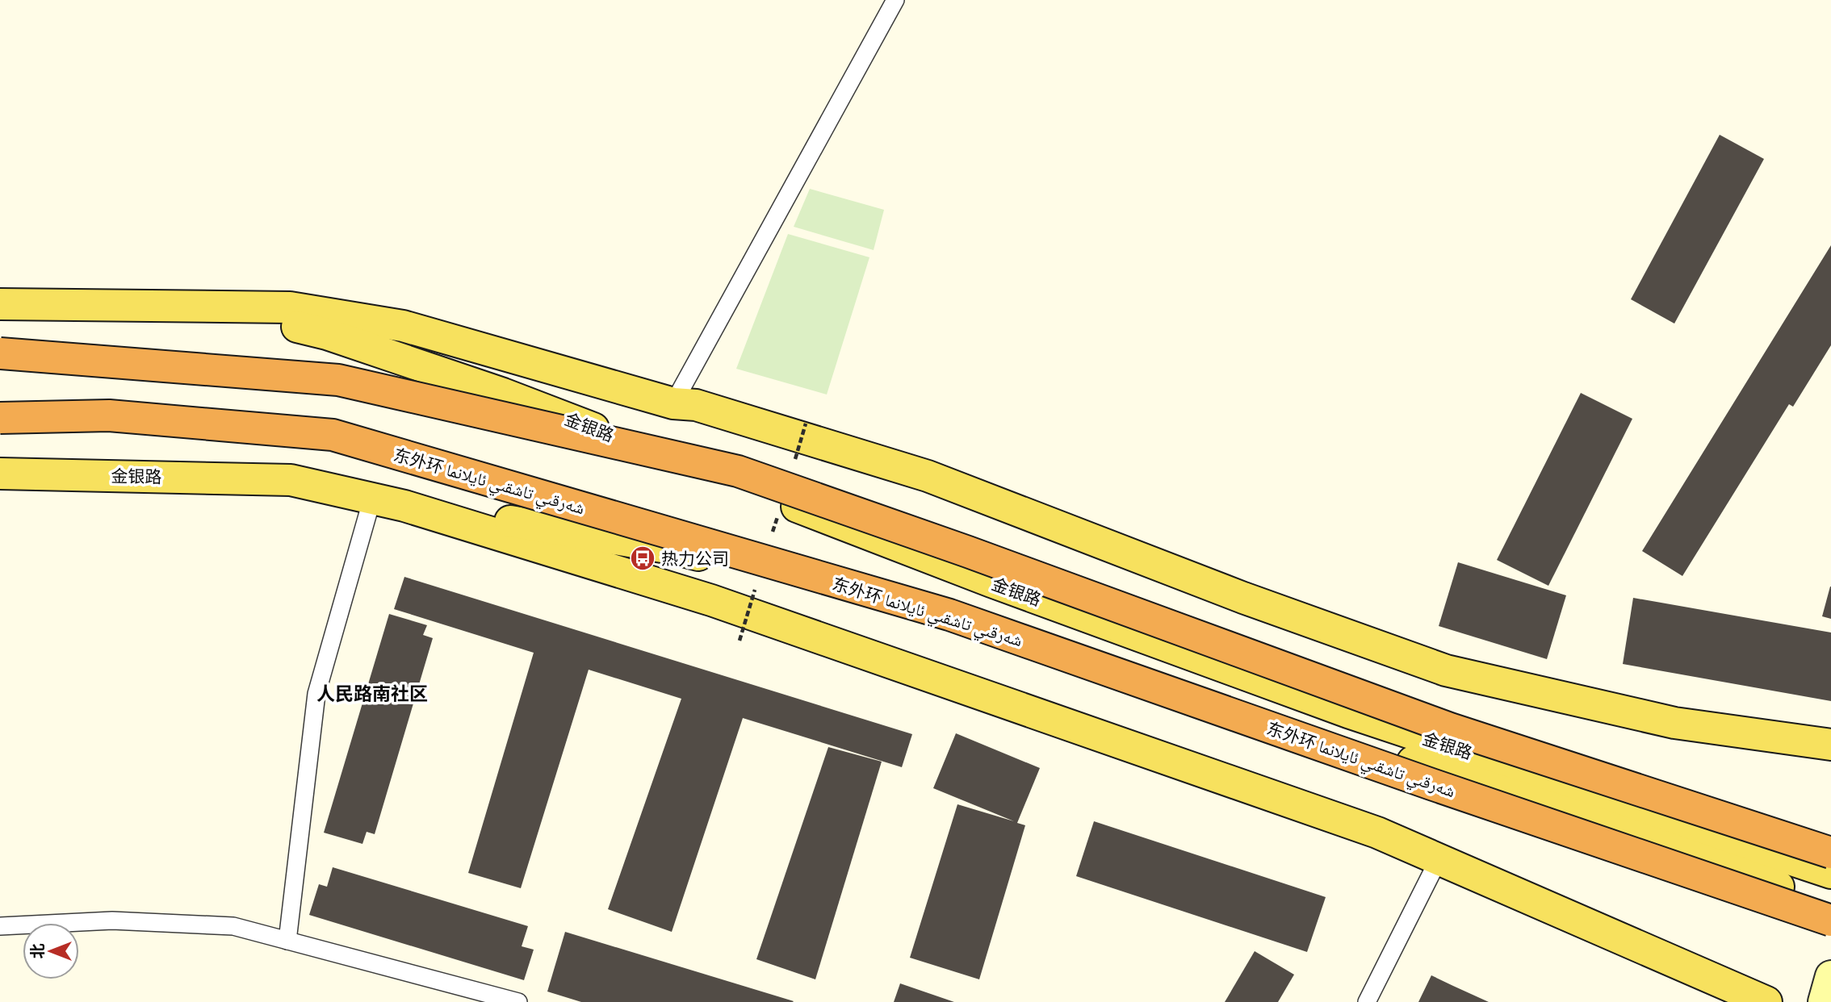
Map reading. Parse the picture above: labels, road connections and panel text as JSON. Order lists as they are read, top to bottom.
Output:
{
  "streets": {
    "highway": ["东外环 شەرقىي تاشقىي ئايلانما"],
    "main road": ["金银路"]
  },
  "districts": ["人民路南社区"],
  "places": {
    "bus stop": ["热力公司"]
  },
  "north": "left"
}
